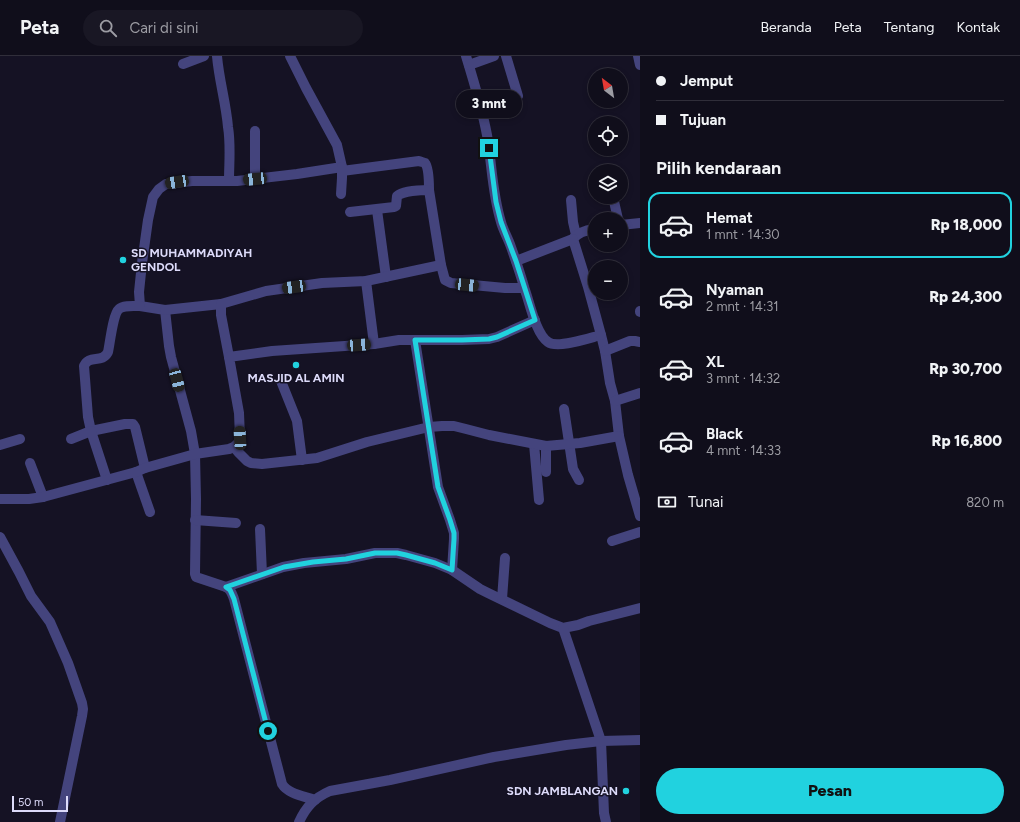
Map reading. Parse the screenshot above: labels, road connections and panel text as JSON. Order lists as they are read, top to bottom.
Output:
{
  "places": ["SD MUHAMMADIYAH GENDOL", "MASJID AL AMIN", "SDN JAMBLANGAN"],
  "scale_bar": "50 m",
  "north": "top left",
  "page": {
    "header": "Peta",
    "search": "Cari di sini",
    "nav": [
      "Beranda",
      "Peta",
      "Tentang",
      "Kontak"
    ],
    "banner": ["Jemput", "Tujuan"],
    "map_buttons": ["+", "−"],
    "bubble": "3 mnt",
    "heading": "Pilih kendaraan",
    "list": [
      {
        "name": "Hemat",
        "note": "1 mnt · 14:30",
        "value": "Rp 18,000"
      },
      {
        "name": "Nyaman",
        "note": "2 mnt · 14:31",
        "value": "Rp 24,300"
      },
      {
        "name": "XL",
        "note": "3 mnt · 14:32",
        "value": "Rp 30,700"
      },
      {
        "name": "Black",
        "note": "4 mnt · 14:33",
        "value": "Rp 16,800"
      }
    ],
    "pay": ["Tunai", "820 m"],
    "buttons": "Pesan",
    "scale": "50 m"
  }
}
